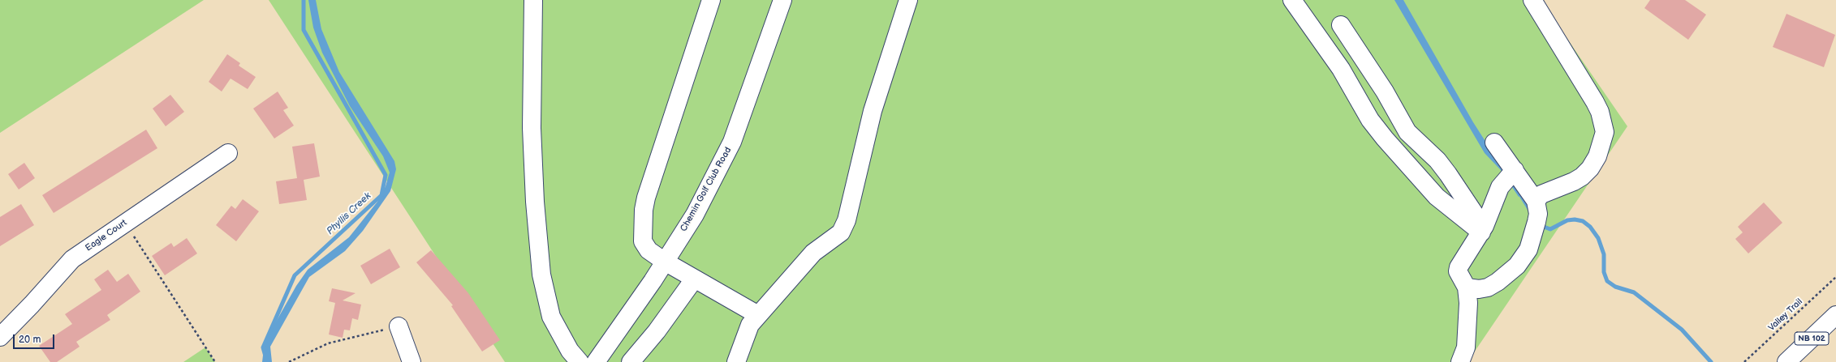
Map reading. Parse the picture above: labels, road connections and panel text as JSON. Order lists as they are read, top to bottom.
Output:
{
  "streets": {
    "street": ["Chemin Golf Club Road", "Eagle Court", "NB 102"],
    "path": ["Valley Trail"]
  },
  "water": ["Phyllis Creek"],
  "scale_bar": "20 m"
}
